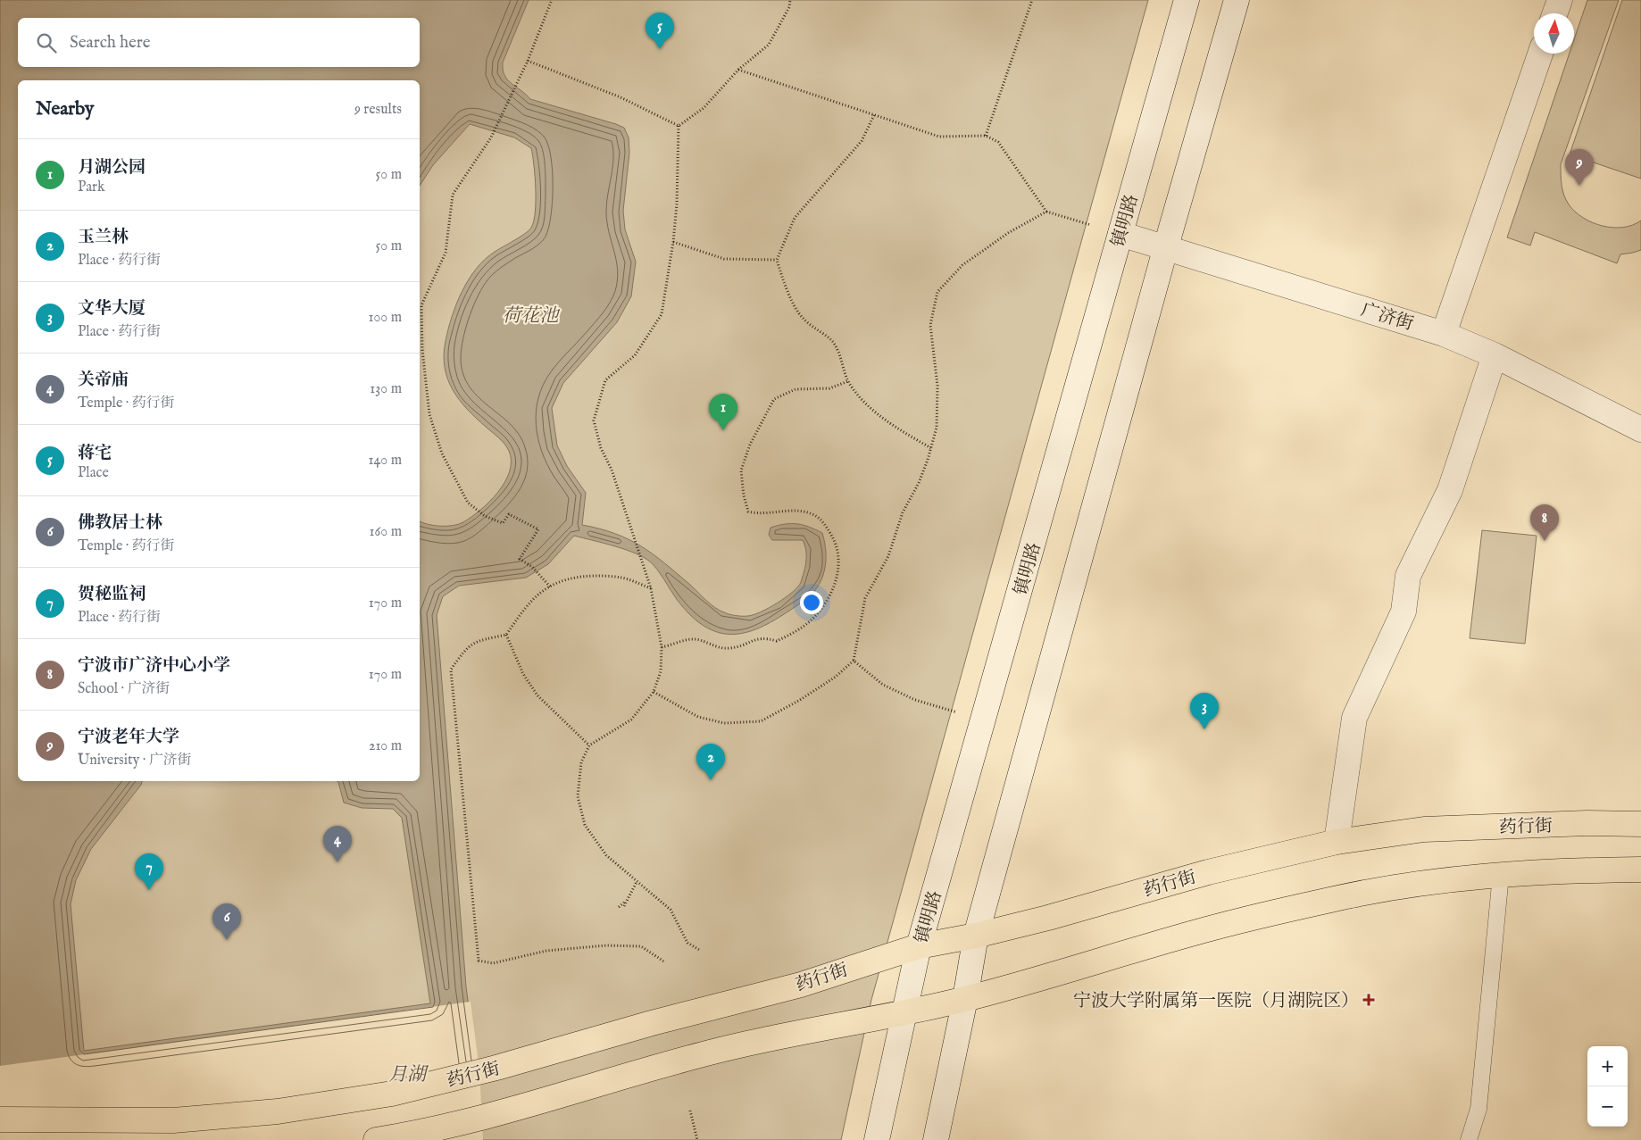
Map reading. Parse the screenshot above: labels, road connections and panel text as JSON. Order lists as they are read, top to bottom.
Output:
{
  "streets": {
    "main road": ["镇明路", "广济街", "药行街"]
  },
  "crossings": [
    ["镇明路", "广济街"],
    ["镇明路", "药行街"]
  ],
  "water": ["荷花池", "月湖"],
  "places": {
    "health": ["宁波大学附属第一医院（月湖院区）"]
  },
  "north": "top",
  "page": {
    "pins": [
      "5",
      "9",
      "1",
      "8",
      "3",
      "2",
      "4",
      "7",
      "6"
    ],
    "search": "Search here",
    "heading": ["Nearby", "9 results"],
    "list": [
      {
        "mark": "1",
        "name": "月湖公园",
        "note": "Park",
        "value": "50 m"
      },
      {
        "mark": "2",
        "name": "玉兰林",
        "note": "Place · 药行街",
        "value": "50 m"
      },
      {
        "mark": "3",
        "name": "文华大厦",
        "note": "Place · 药行街",
        "value": "100 m"
      },
      {
        "mark": "4",
        "name": "关帝庙",
        "note": "Temple · 药行街",
        "value": "130 m"
      },
      {
        "mark": "5",
        "name": "蒋宅",
        "note": "Place",
        "value": "140 m"
      },
      {
        "mark": "6",
        "name": "佛教居士林",
        "note": "Temple · 药行街",
        "value": "160 m"
      },
      {
        "mark": "7",
        "name": "贺秘监祠",
        "note": "Place · 药行街",
        "value": "170 m"
      },
      {
        "mark": "8",
        "name": "宁波市广济中心小学",
        "note": "School · 广济街",
        "value": "170 m"
      },
      {
        "mark": "9",
        "name": "宁波老年大学",
        "note": "University · 广济街",
        "value": "210 m"
      }
    ],
    "map_buttons": ["+", "−"]
  }
}
